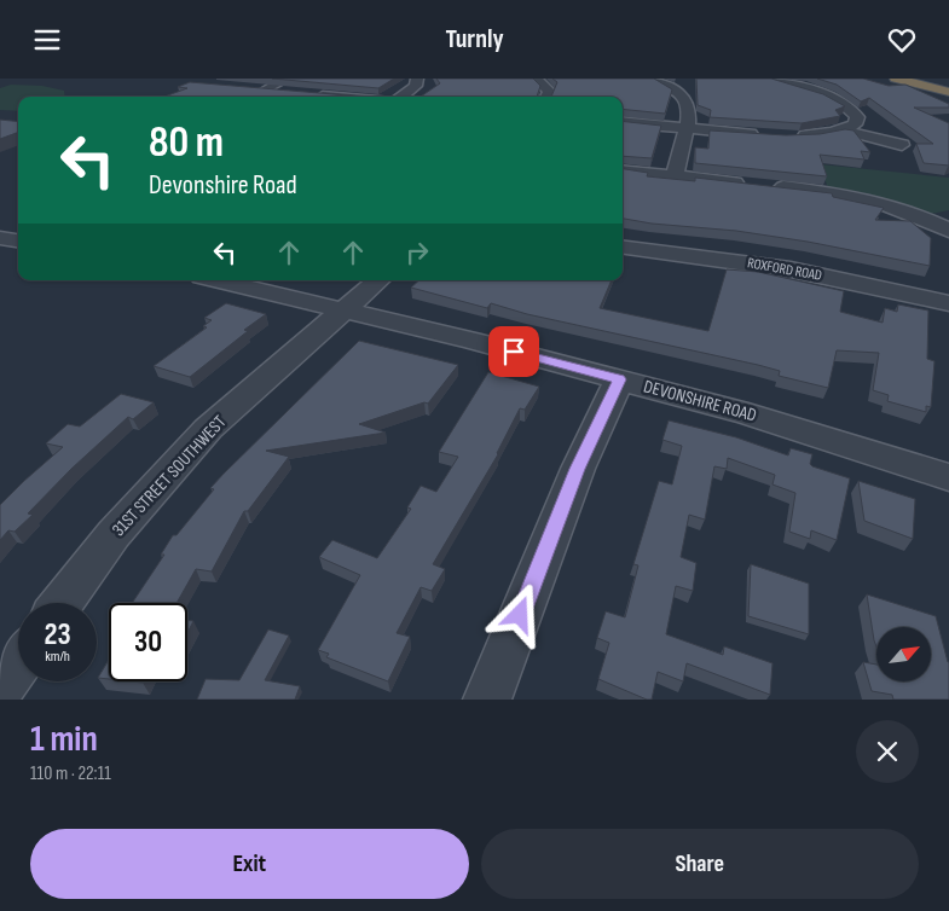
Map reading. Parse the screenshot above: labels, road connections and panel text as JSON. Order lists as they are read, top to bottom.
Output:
{
  "streets": {
    "street": ["ROXFORD ROAD", "DEVONSHIRE ROAD", "31ST STREET SOUTHWEST"]
  },
  "crossings": [
    ["DEVONSHIRE ROAD", "31ST STREET SOUTHWEST"]
  ],
  "north": "top right",
  "page": {
    "header": "Turnly",
    "turn": ["80 m", "Devonshire Road"],
    "speed": "23 km/h",
    "limit": "30",
    "heading": ["1 min", "110 m · 22:11"],
    "buttons": ["Exit", "Share"]
  }
}
